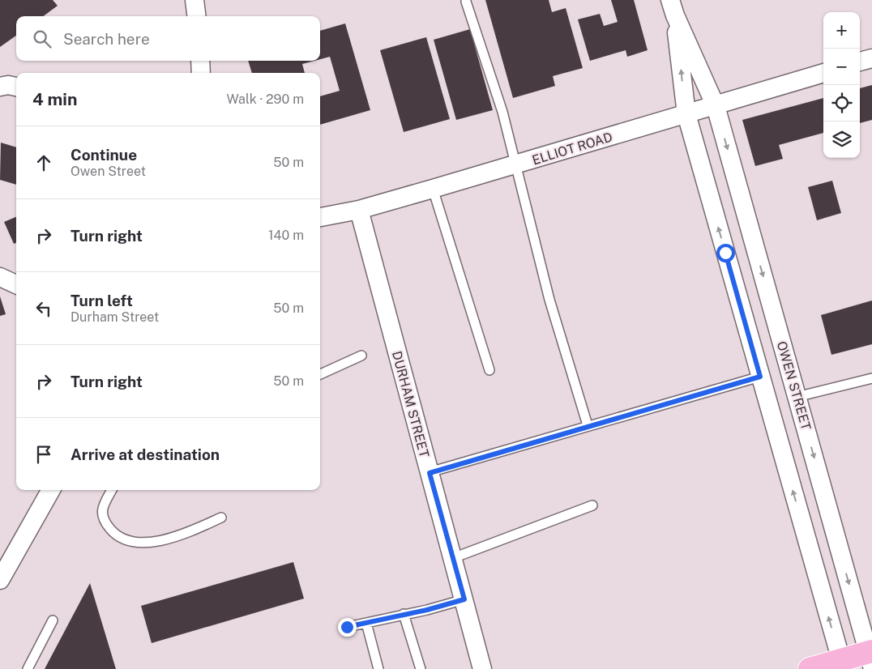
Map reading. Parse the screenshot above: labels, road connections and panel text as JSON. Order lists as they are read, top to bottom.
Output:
{
  "streets": {
    "street": ["ELLIOT ROAD", "OWEN STREET", "DURHAM STREET"]
  },
  "crossings": [
    ["ELLIOT ROAD", "OWEN STREET"],
    ["ELLIOT ROAD", "DURHAM STREET"]
  ],
  "page": {
    "map_buttons": ["+", "−"],
    "search": "Search here",
    "heading": ["4 min", "Walk · 290 m"],
    "list": [
      ["Continue", "Owen Street", "50 m"],
      ["Turn right", "140 m"],
      ["Turn left", "Durham Street", "50 m"],
      ["Turn right", "50 m"],
      "Arrive at destination"
    ]
  }
}
